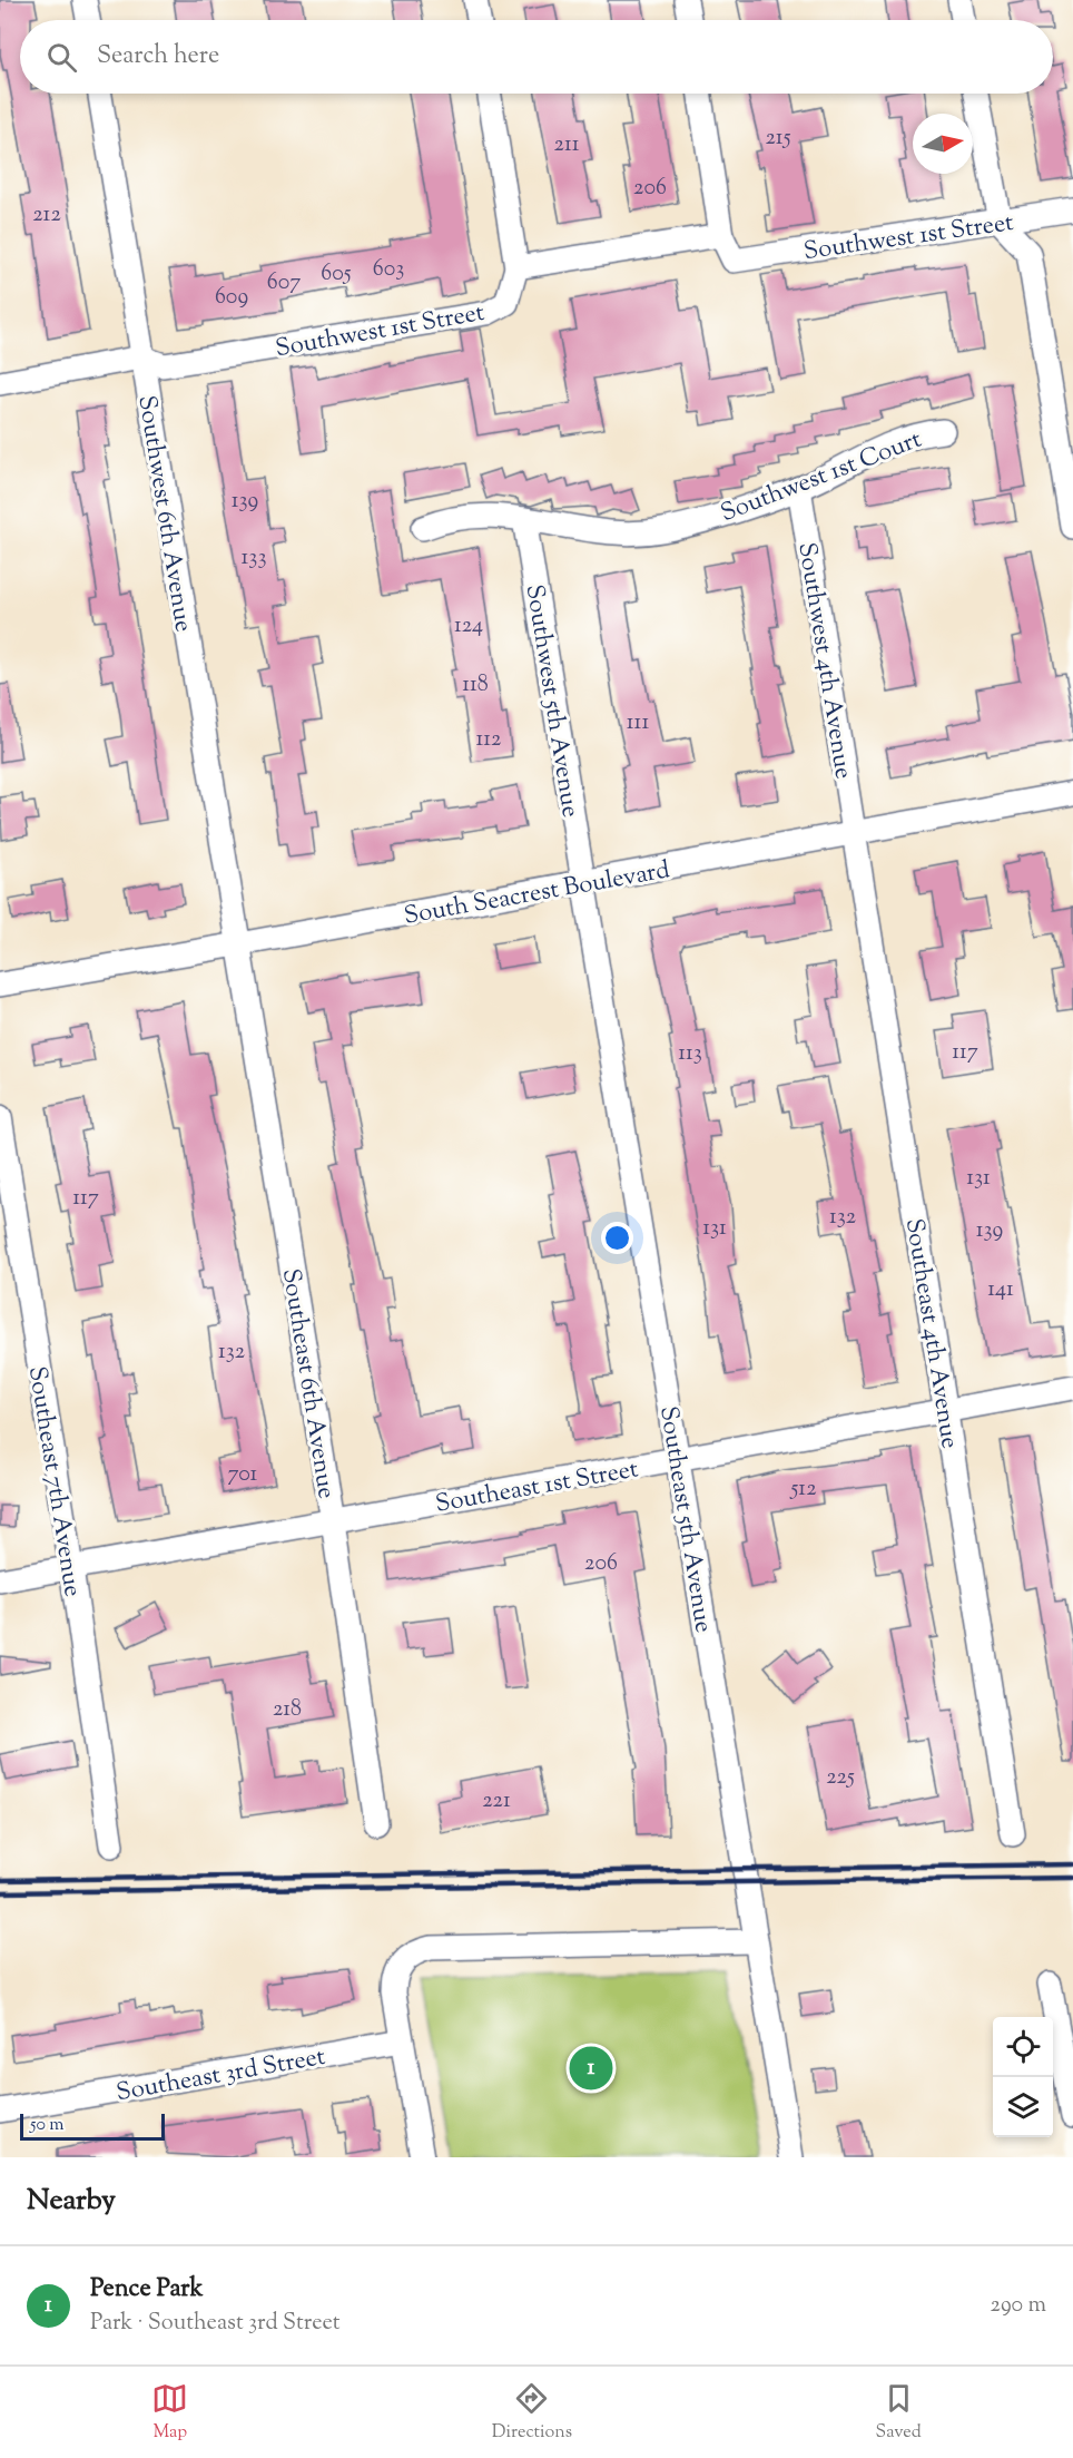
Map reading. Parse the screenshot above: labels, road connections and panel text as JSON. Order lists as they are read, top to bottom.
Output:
{
  "streets": {
    "street": [
      "Southwest 1st Street",
      "Southwest 1st Court",
      "Southwest 6th Avenue",
      "Southwest 4th Avenue",
      "Southwest 5th Avenue",
      "South Seacrest Boulevard",
      "Southeast 4th Avenue",
      "Southeast 6th Avenue",
      "Southeast 7th Avenue",
      "Southeast 1st Street",
      "Southeast 5th Avenue",
      "Southeast 3rd Street"
    ]
  },
  "crossings": [
    ["Southwest 1st Street", "Southwest 6th Avenue"],
    ["Southwest 1st Court", "Southwest 4th Avenue"],
    ["Southwest 1st Court", "Southwest 5th Avenue"],
    ["Southwest 6th Avenue", "South Seacrest Boulevard"],
    ["Southwest 6th Avenue", "Southeast 6th Avenue"],
    ["Southwest 4th Avenue", "South Seacrest Boulevard"],
    ["Southwest 4th Avenue", "Southeast 4th Avenue"],
    ["Southwest 5th Avenue", "South Seacrest Boulevard"],
    ["Southwest 5th Avenue", "Southeast 5th Avenue"],
    ["South Seacrest Boulevard", "Southeast 4th Avenue"],
    ["South Seacrest Boulevard", "Southeast 6th Avenue"],
    ["South Seacrest Boulevard", "Southeast 5th Avenue"],
    ["Southeast 4th Avenue", "Southeast 1st Street"],
    ["Southeast 6th Avenue", "Southeast 1st Street"],
    ["Southeast 7th Avenue", "Southeast 1st Street"],
    ["Southeast 1st Street", "Southeast 5th Avenue"]
  ],
  "house_numbers": [
    "215",
    "211",
    "206",
    "212",
    "603",
    "605",
    "607",
    "609",
    "139",
    "133",
    "124",
    "118",
    "111",
    "112",
    "117",
    "113",
    "131",
    "117",
    "132",
    "131",
    "139",
    "141",
    "132",
    "701",
    "512",
    "206",
    "218",
    "225",
    "221"
  ],
  "scale_bar": "50 m",
  "north": "right",
  "page": {
    "search": "Search here",
    "pins": "1",
    "scale": "50 m",
    "heading": "Nearby",
    "list": [
      {
        "mark": "1",
        "name": "Pence Park",
        "note": "Park · Southeast 3rd Street",
        "value": "290 m"
      }
    ],
    "nav": ["Map", "Directions", "Saved"]
  }
}
